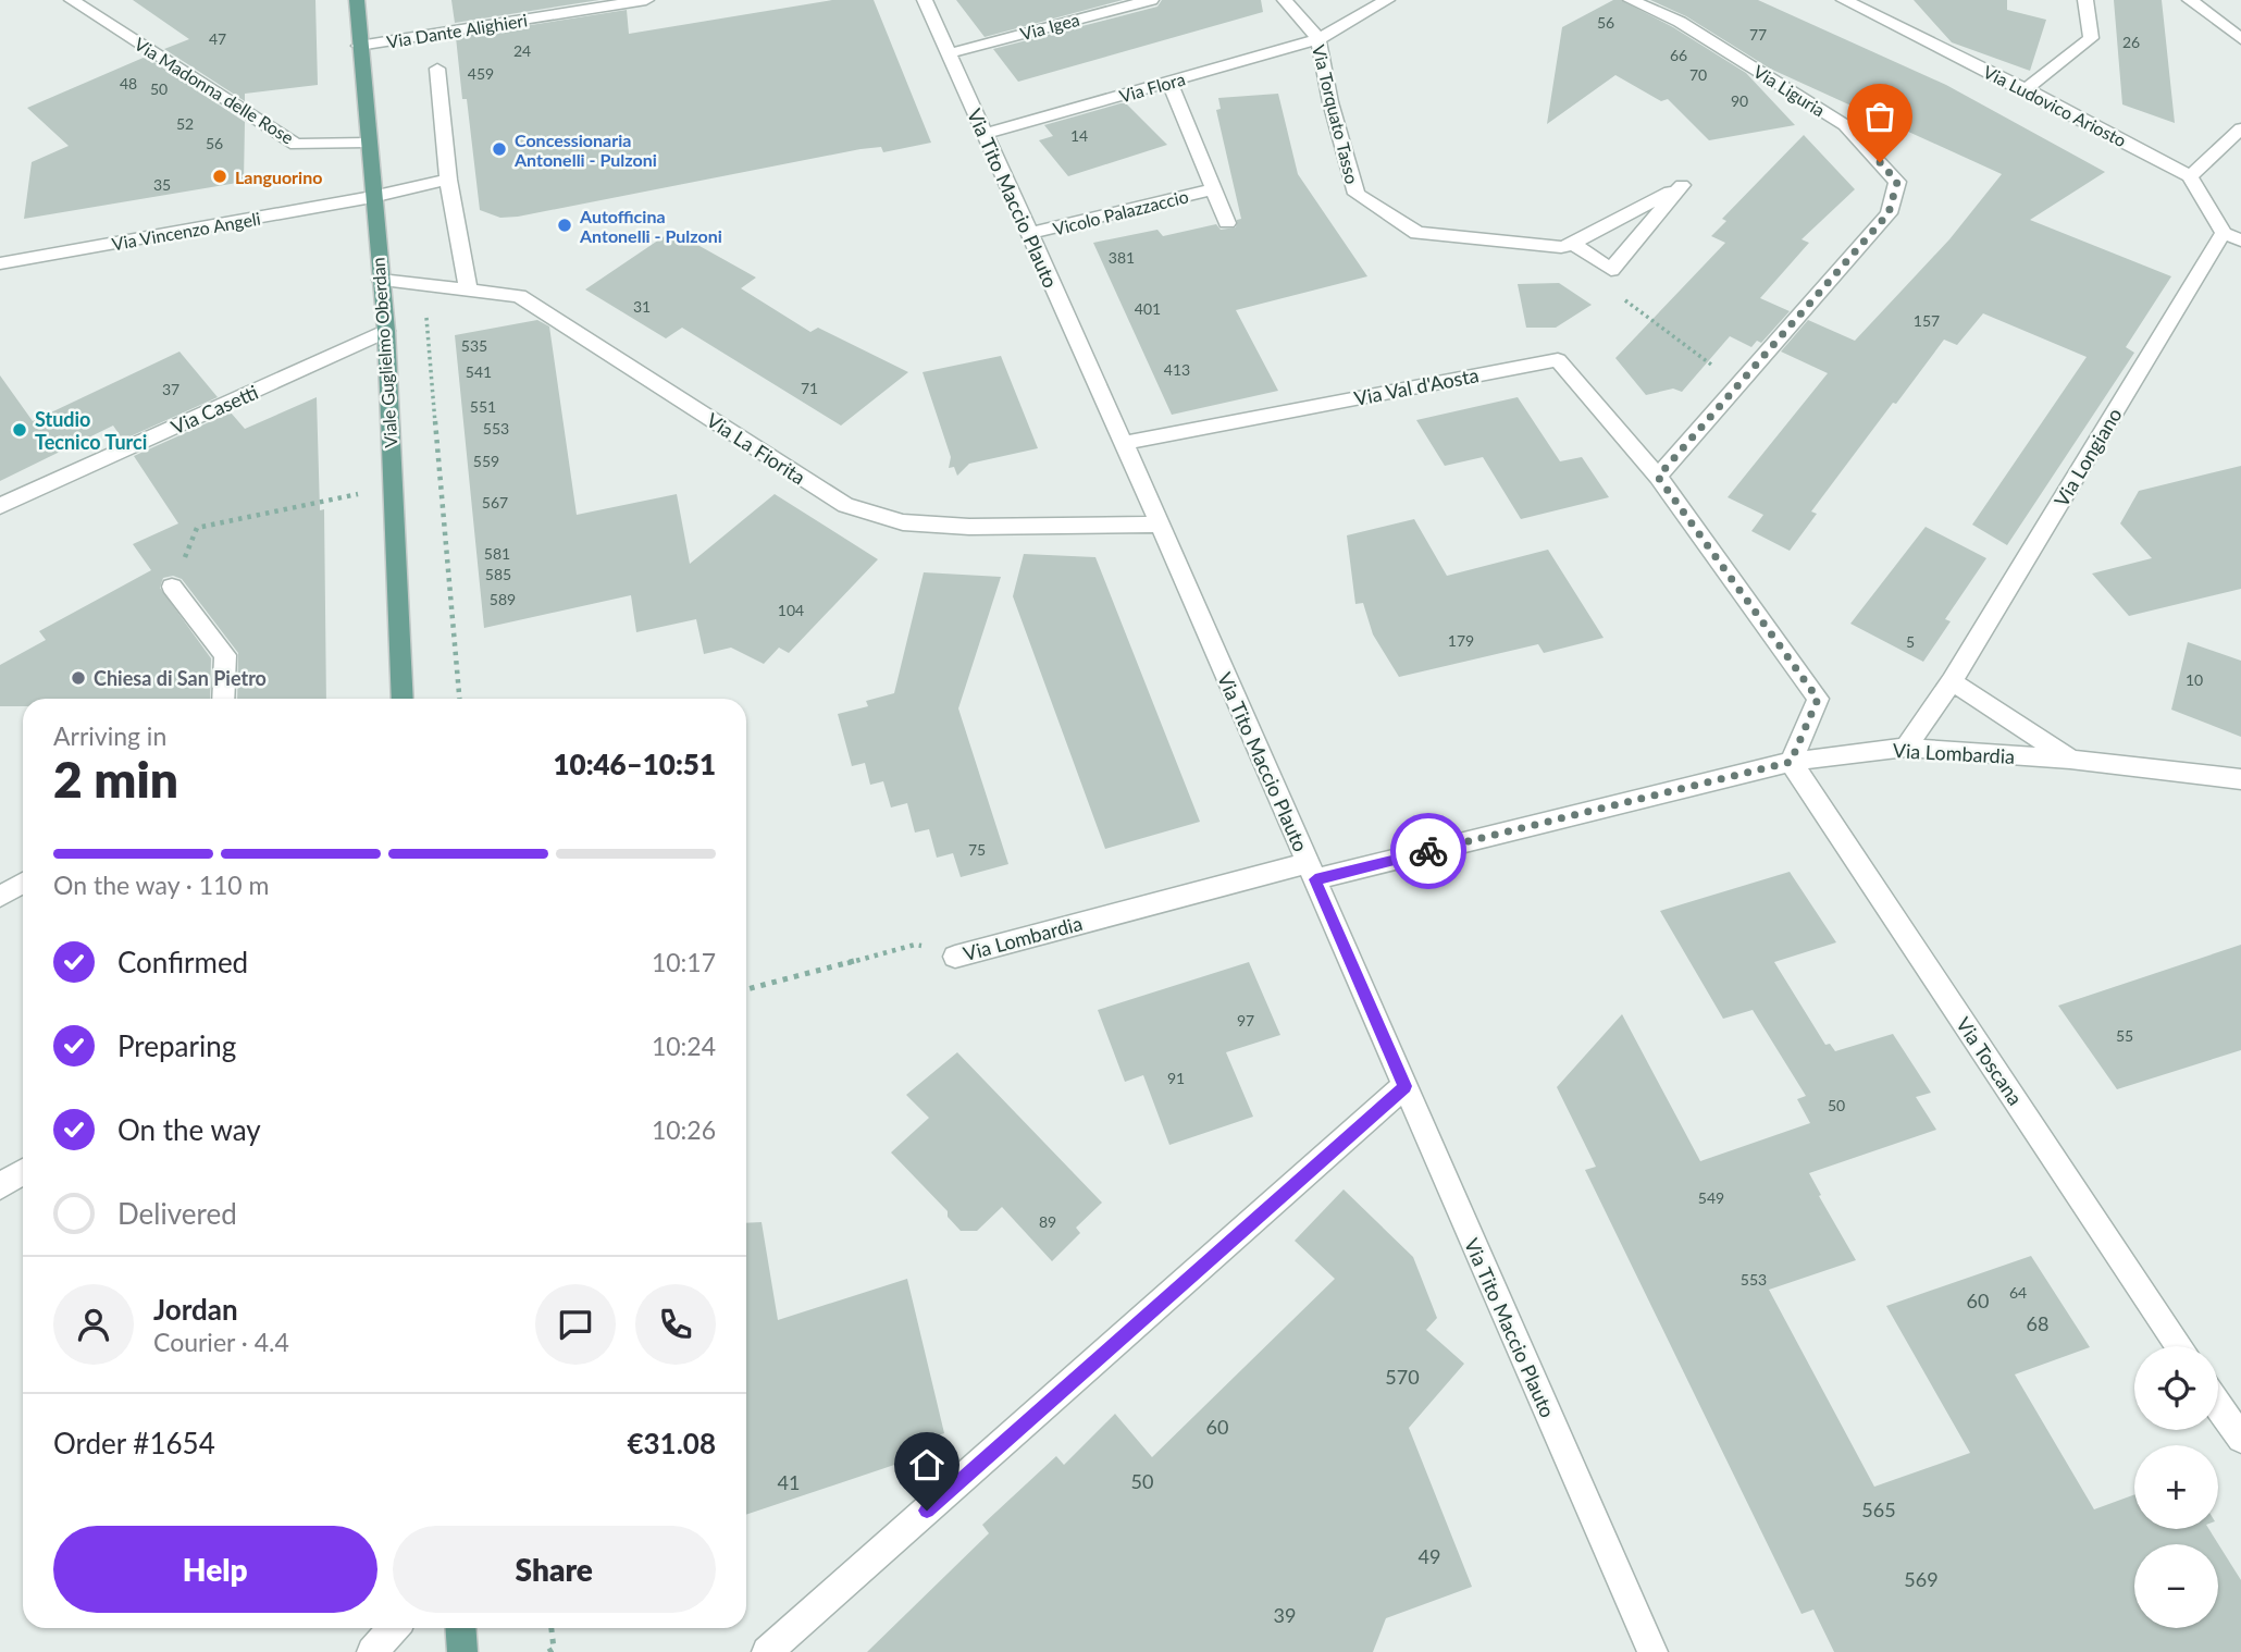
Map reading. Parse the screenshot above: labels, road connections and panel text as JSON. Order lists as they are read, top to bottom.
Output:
{
  "streets": {
    "main road": ["Viale Guglielmo Oberdan"],
    "street": [
      "Via Igea",
      "Via Dante Alighieri",
      "Via Flora",
      "Via Madonna delle Rose",
      "Via Liguria",
      "Via Ludovico Ariosto",
      "Via Torquato Tasso",
      "Via Tito Maccio Plauto",
      "Vicolo Palazzaccio",
      "Via Vincenzo Angeli",
      "Via Val d'Aosta",
      "Via Casetti",
      "Via La Fiorita",
      "Via Longiano",
      "Via Lombardia",
      "Via Toscana"
    ]
  },
  "crossings": [
    ["Via Igea", "Via Tito Maccio Plauto"],
    ["Via Dante Alighieri", "Viale Guglielmo Oberdan"],
    ["Via Flora", "Via Torquato Tasso"],
    ["Via Flora", "Via Tito Maccio Plauto"],
    ["Via Madonna delle Rose", "Viale Guglielmo Oberdan"],
    ["Via Liguria", "Via Val d'Aosta"],
    ["Via Tito Maccio Plauto", "Vicolo Palazzaccio"],
    ["Via Tito Maccio Plauto", "Via Val d'Aosta"],
    ["Via Tito Maccio Plauto", "Via La Fiorita"],
    ["Via Tito Maccio Plauto", "Via Lombardia"],
    ["Via Vincenzo Angeli", "Viale Guglielmo Oberdan"],
    ["Viale Guglielmo Oberdan", "Via Casetti"],
    ["Viale Guglielmo Oberdan", "Via La Fiorita"],
    ["Via Longiano", "Via Lombardia"],
    ["Via Lombardia", "Via Toscana"]
  ],
  "places": [
    "Concessionaria Antonelli - Pulzoni",
    "Languorino",
    "Autofficina Antonelli - Pulzoni",
    "Studio Tecnico Turci",
    "Chiesa di San Pietro"
  ],
  "house_numbers": [
    "56",
    "77",
    "47",
    "26",
    "24",
    "66",
    "459",
    "70",
    "48",
    "50",
    "90",
    "52",
    "14",
    "56",
    "35",
    "381",
    "31",
    "401",
    "157",
    "535",
    "413",
    "541",
    "71",
    "37",
    "551",
    "553",
    "559",
    "567",
    "581",
    "585",
    "589",
    "104",
    "179",
    "5",
    "10",
    "75",
    "97",
    "55",
    "91",
    "50",
    "549",
    "89",
    "553",
    "64",
    "60",
    "68",
    "570",
    "60",
    "50",
    "41",
    "565",
    "49",
    "569",
    "39"
  ],
  "page": {
    "heading": ["2 min", "Arriving in", "10:46–10:51"],
    "panel": [
      "Jordan",
      "Courier · 4.4",
      "Order #1654",
      "€31.08"
    ],
    "bar": "On the way · 110 m",
    "list": [
      ["Confirmed", "10:17"],
      ["Preparing", "10:24"],
      ["On the way", "10:26"],
      "Delivered"
    ],
    "map_buttons": ["+", "−"],
    "buttons": ["Help", "Share"]
  }
}
